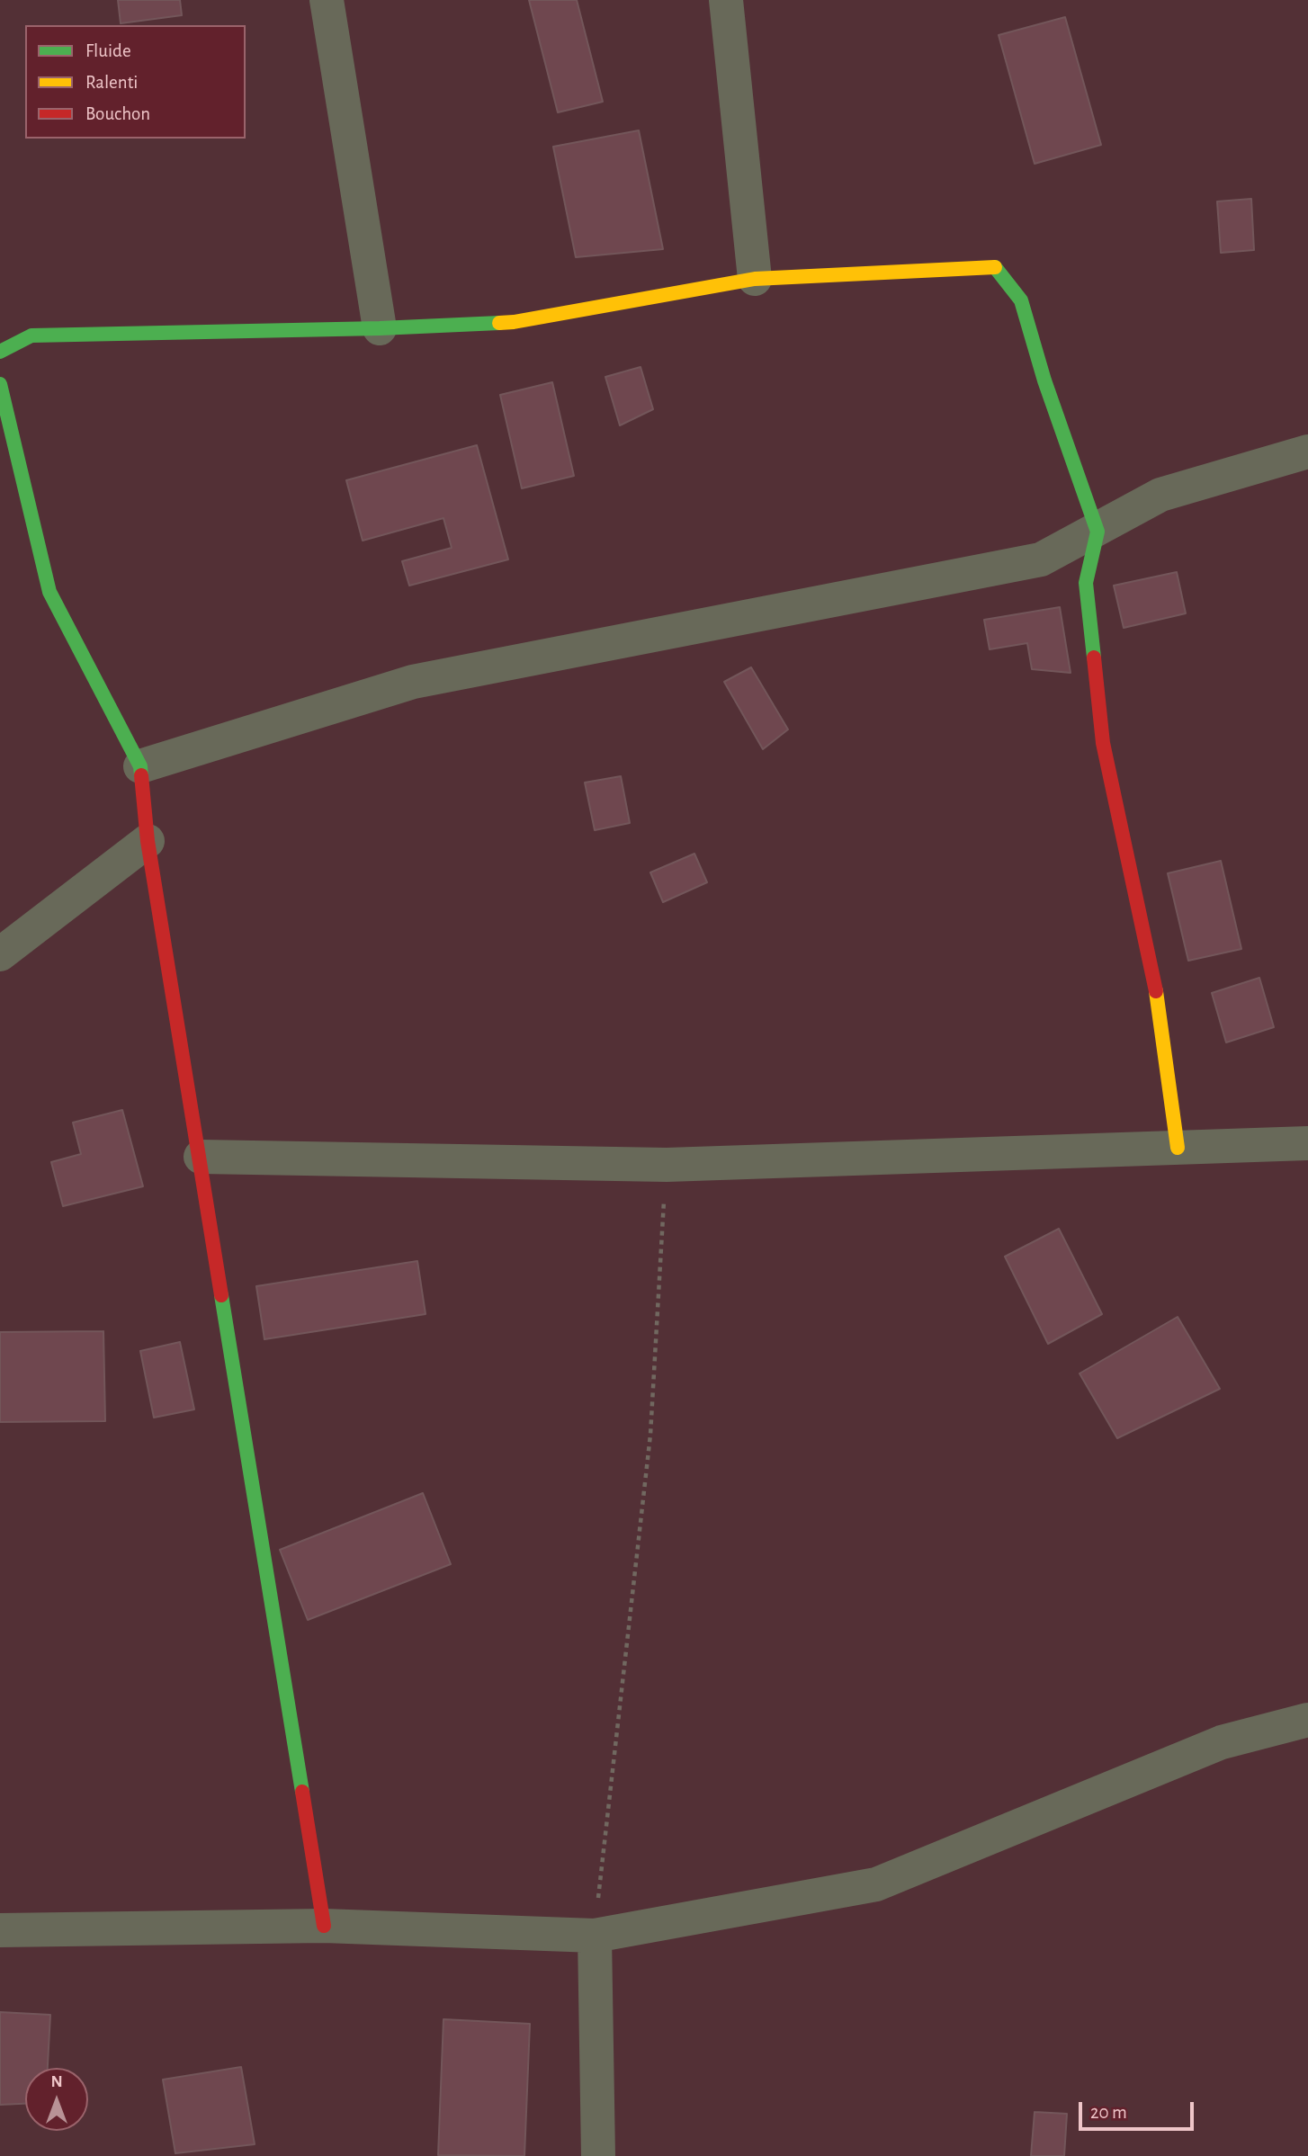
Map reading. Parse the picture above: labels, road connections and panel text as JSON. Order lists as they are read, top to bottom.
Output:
{
  "legend": ["Fluide", "Ralenti", "Bouchon"],
  "scale_bar": "20 m",
  "north": "top"
}
